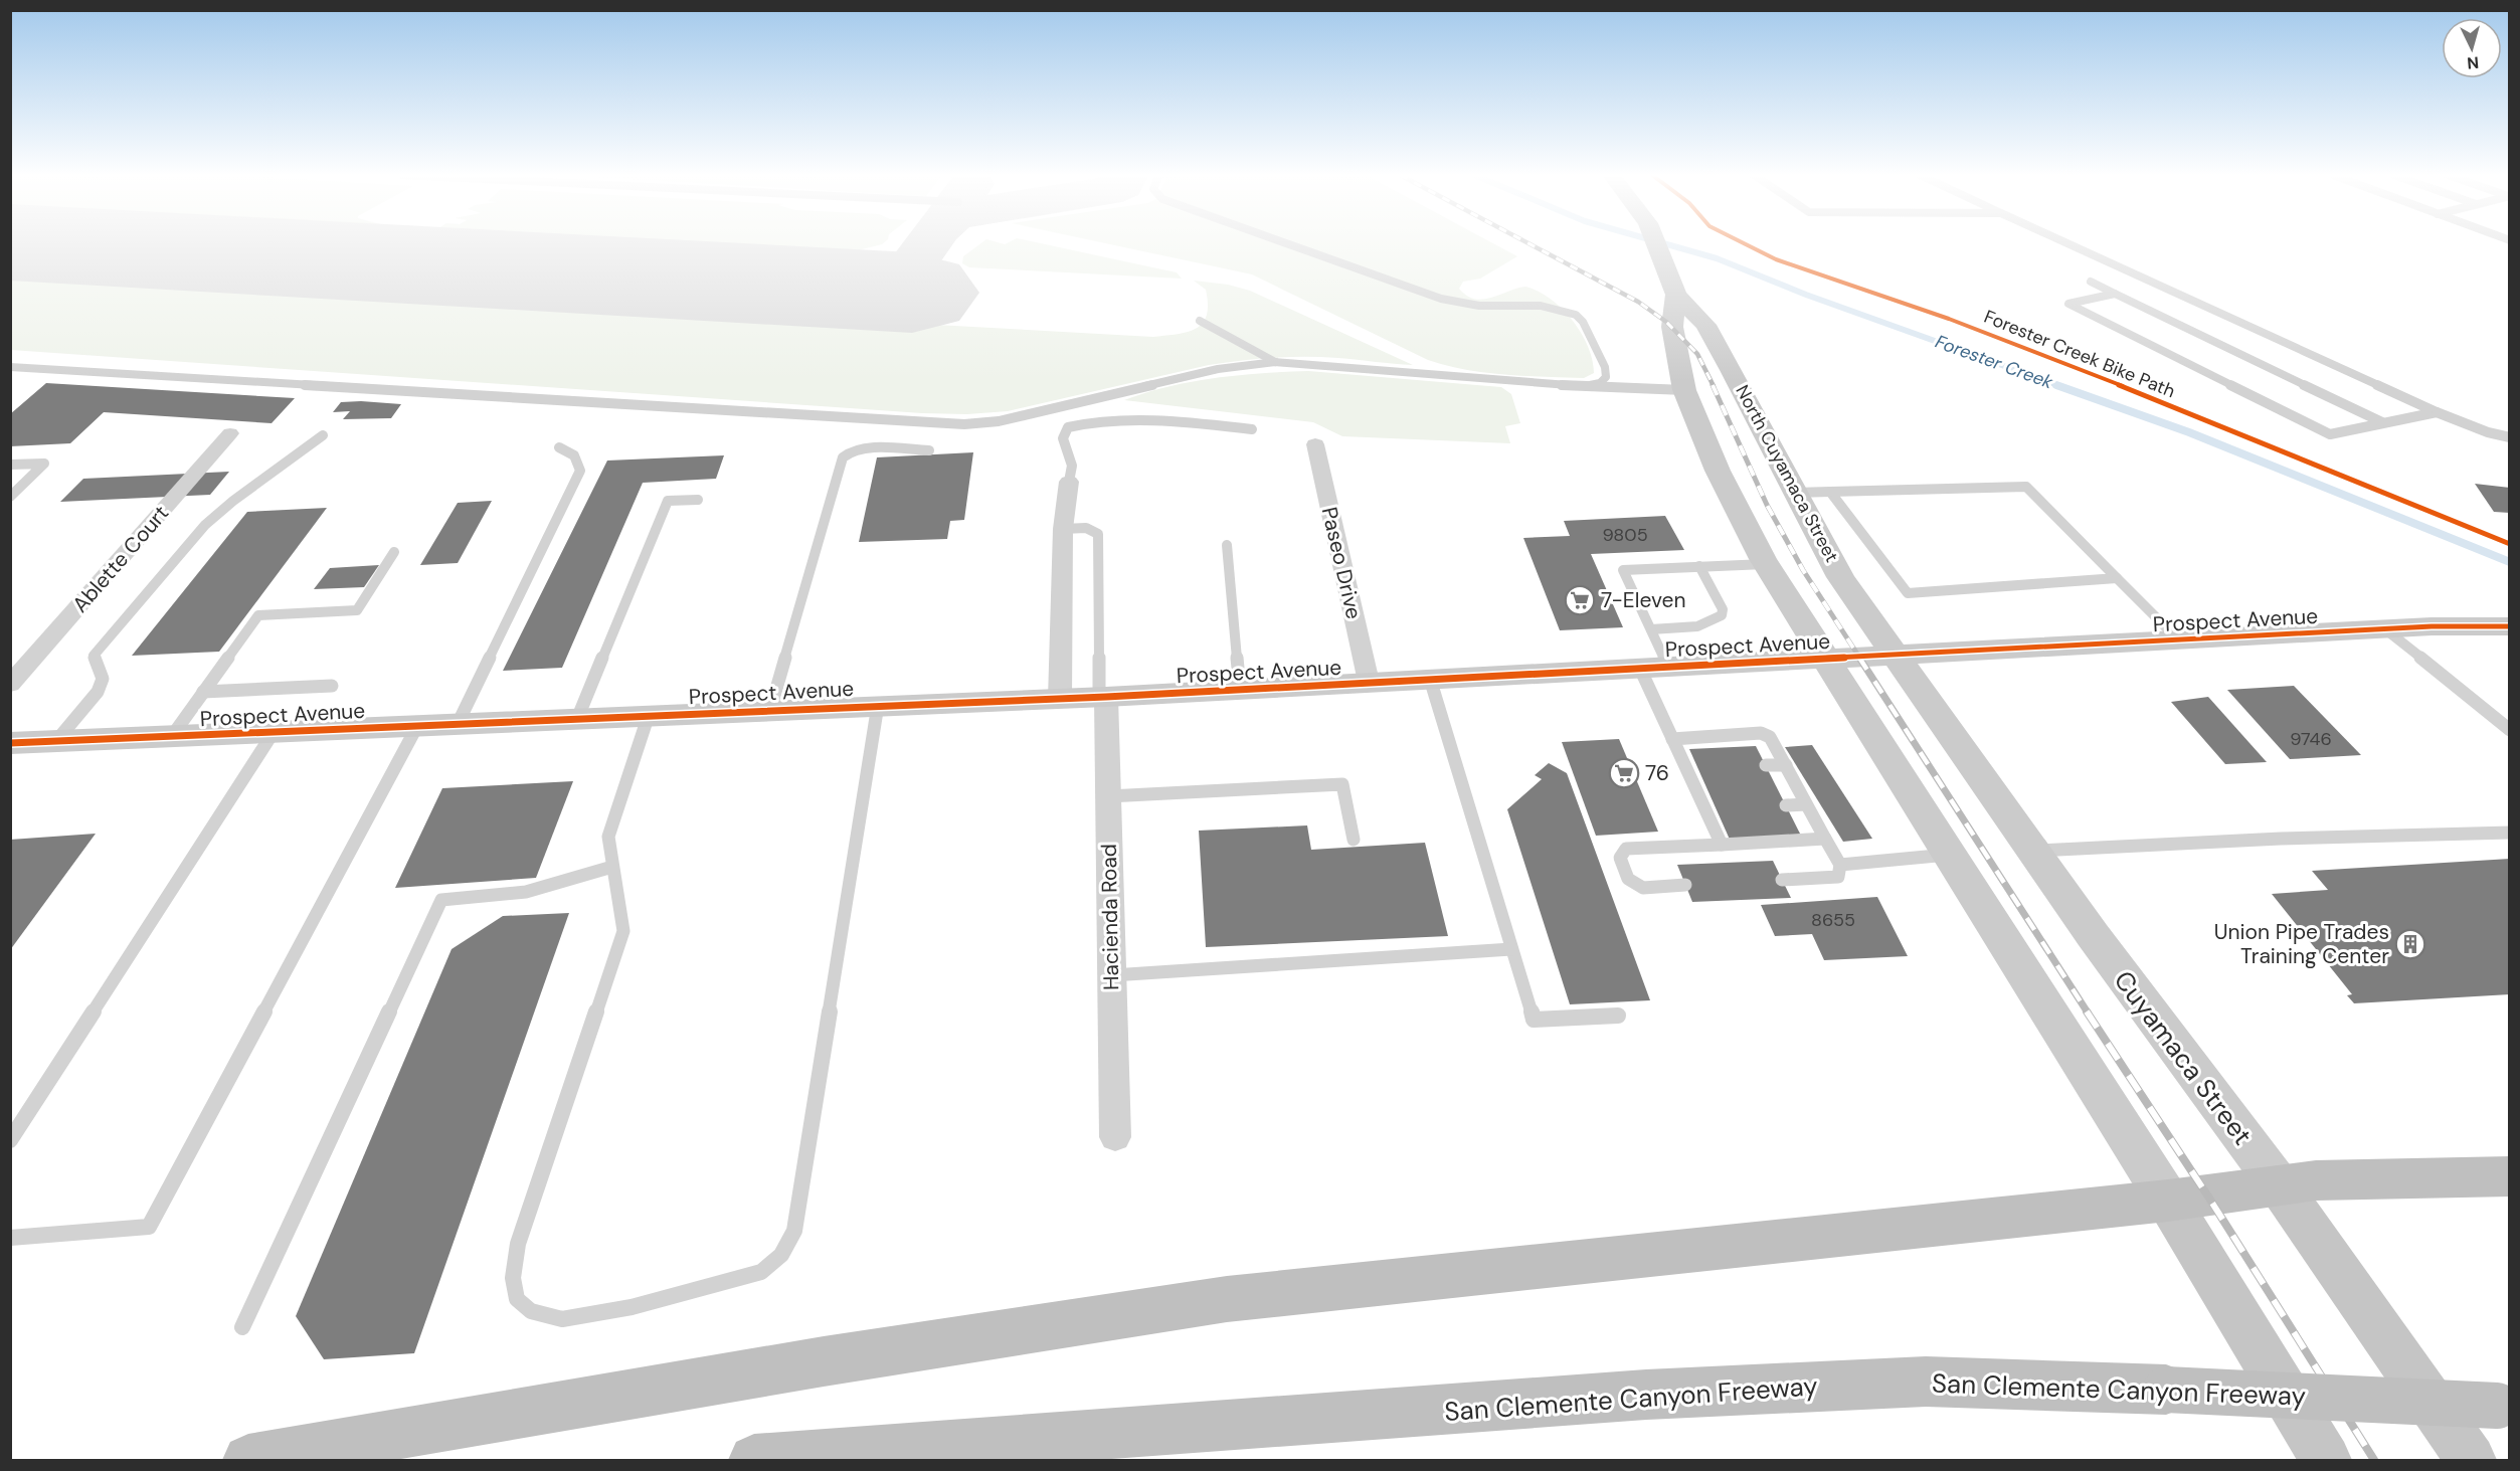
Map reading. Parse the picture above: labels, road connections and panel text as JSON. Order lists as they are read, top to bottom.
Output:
{
  "streets": {
    "highway": ["San Clemente Canyon Freeway"],
    "main road": ["North Cuyamaca Street", "Prospect Avenue", "Cuyamaca Street"],
    "street": ["Ablette Court", "Paseo Drive", "Hacienda Road"],
    "cycle path": ["Forester Creek Bike Path"]
  },
  "crossings": [
    ["North Cuyamaca Street", "Prospect Avenue"],
    ["North Cuyamaca Street", "Cuyamaca Street"],
    ["Paseo Drive", "Prospect Avenue"],
    ["Prospect Avenue", "Hacienda Road"],
    ["Prospect Avenue", "Cuyamaca Street"]
  ],
  "water": ["Forester Creek"],
  "places": {
    "supermarket": ["7-Eleven", "76"],
    "building": ["Union Pipe Trades Training Center"]
  },
  "house_numbers": ["9805", "9746", "8655"],
  "north": "bottom"
}
